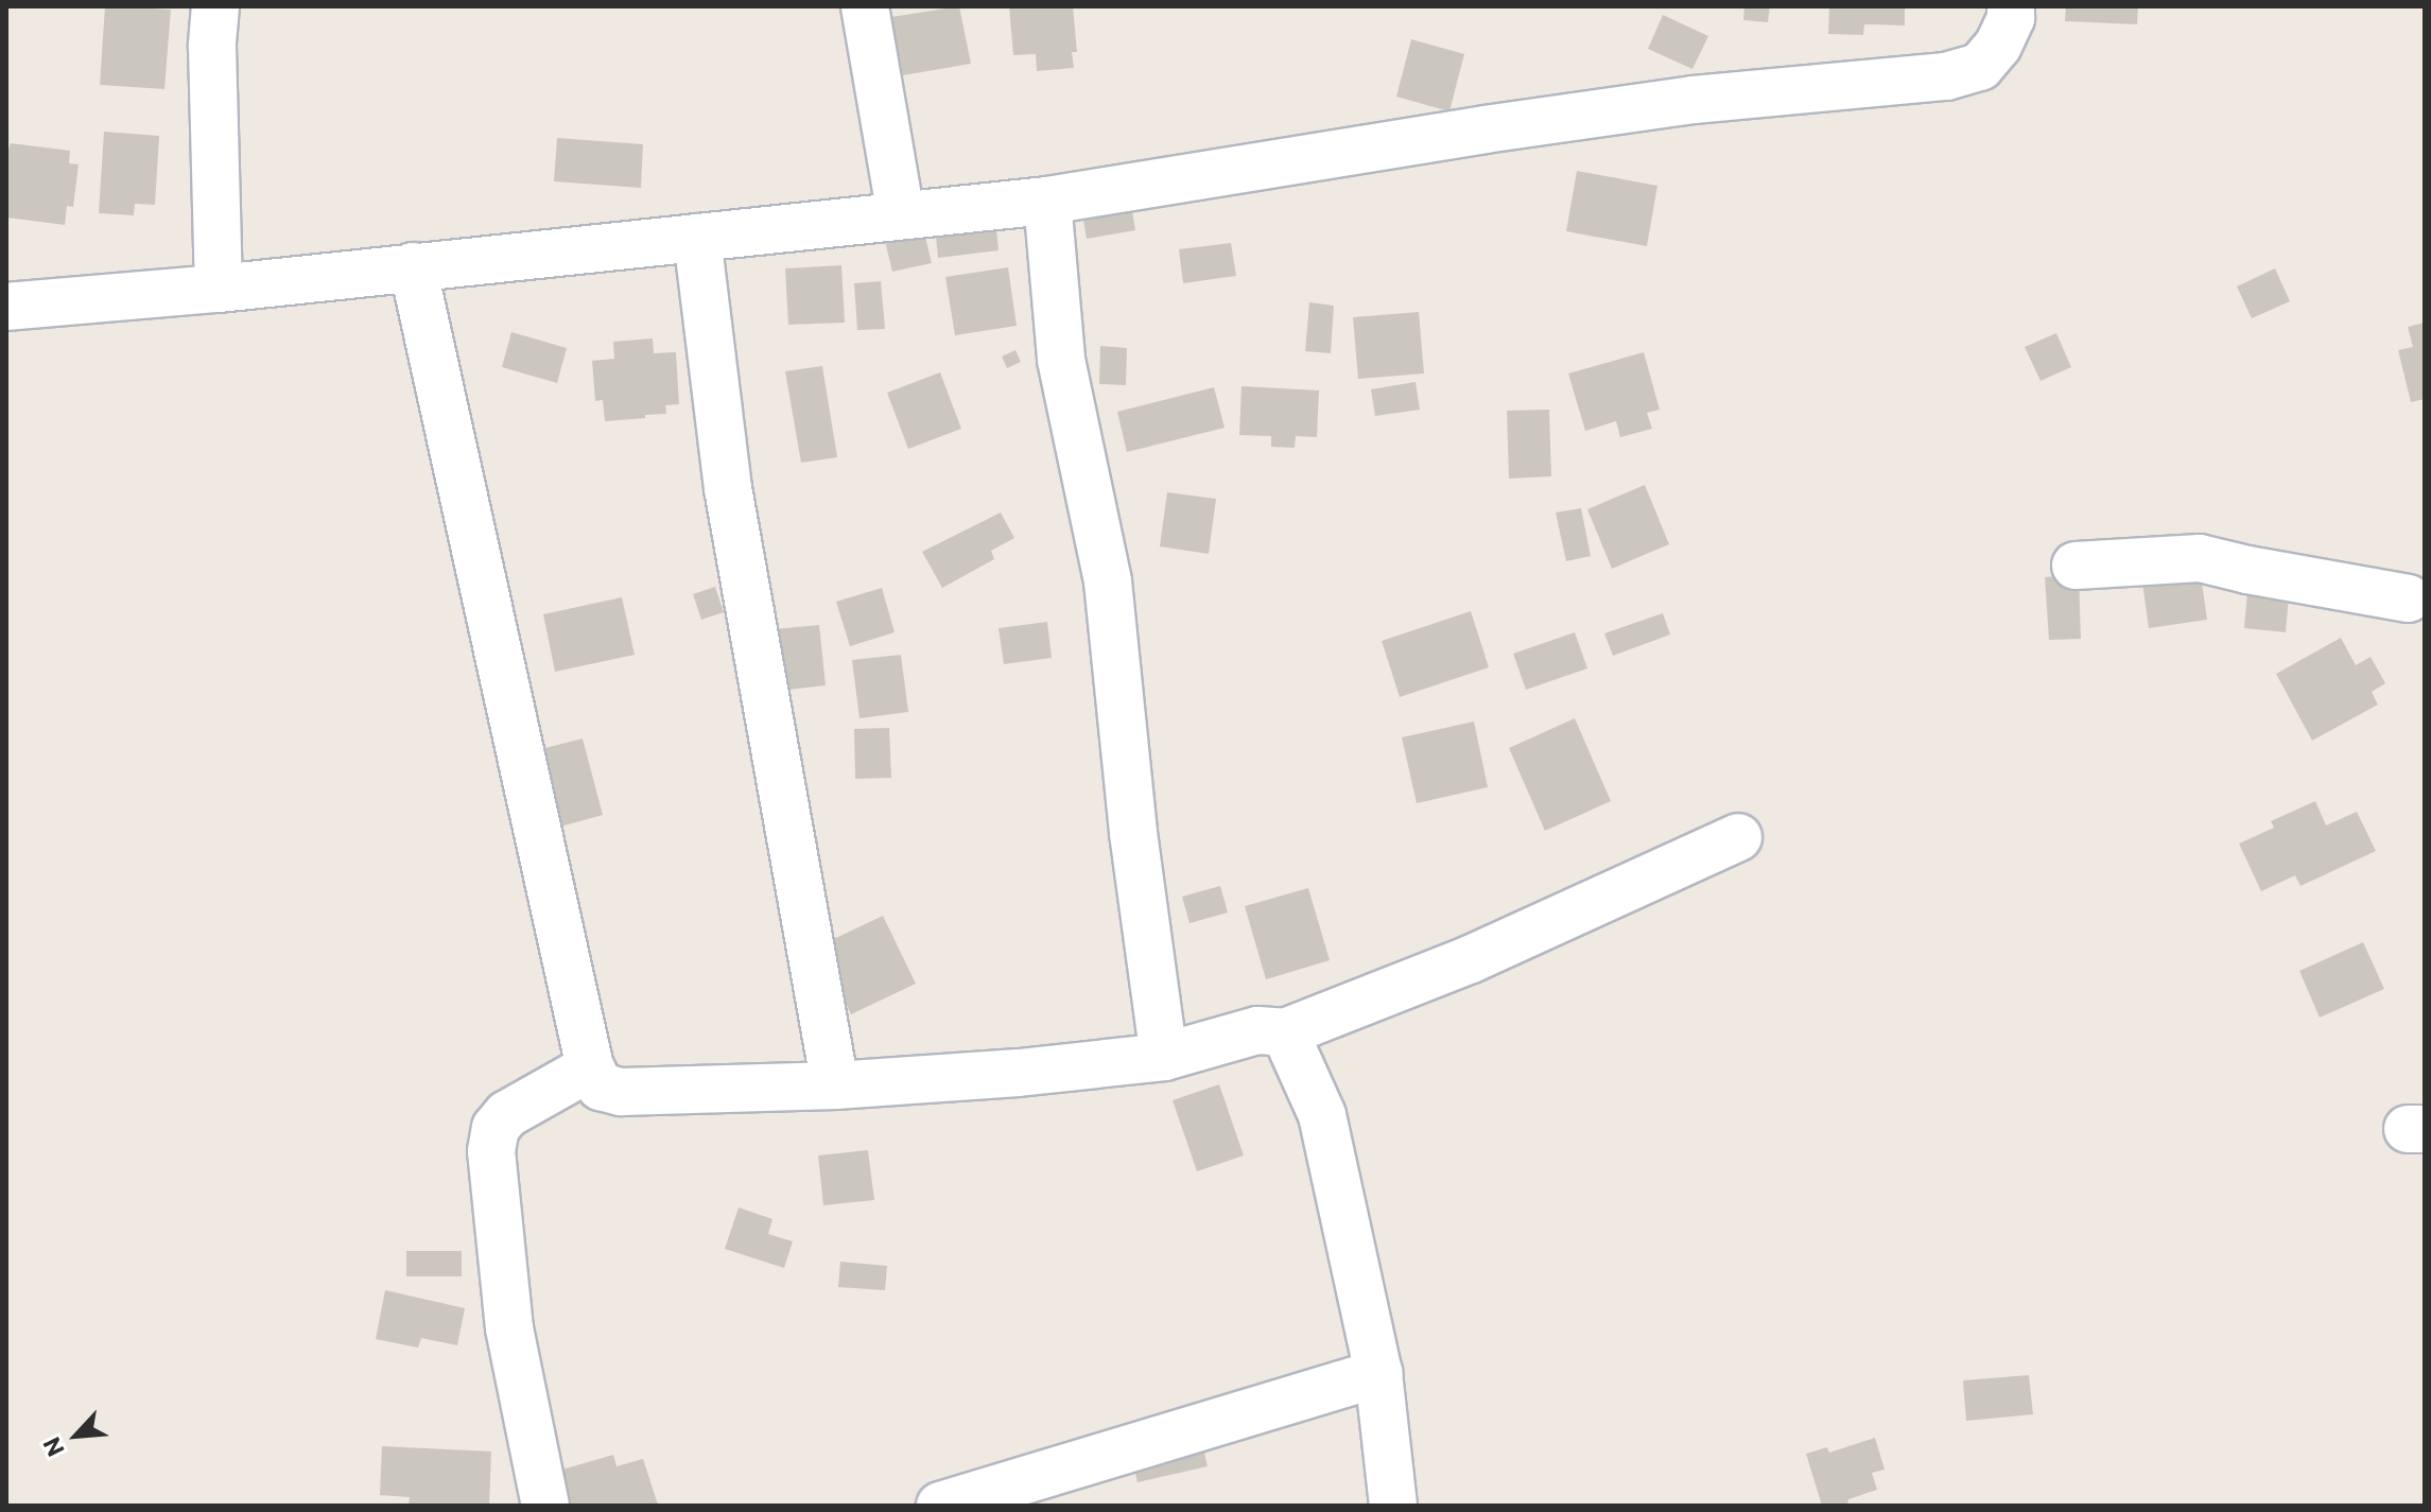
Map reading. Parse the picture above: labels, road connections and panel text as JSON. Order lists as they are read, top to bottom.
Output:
{
  "north": "bottom left"
}
